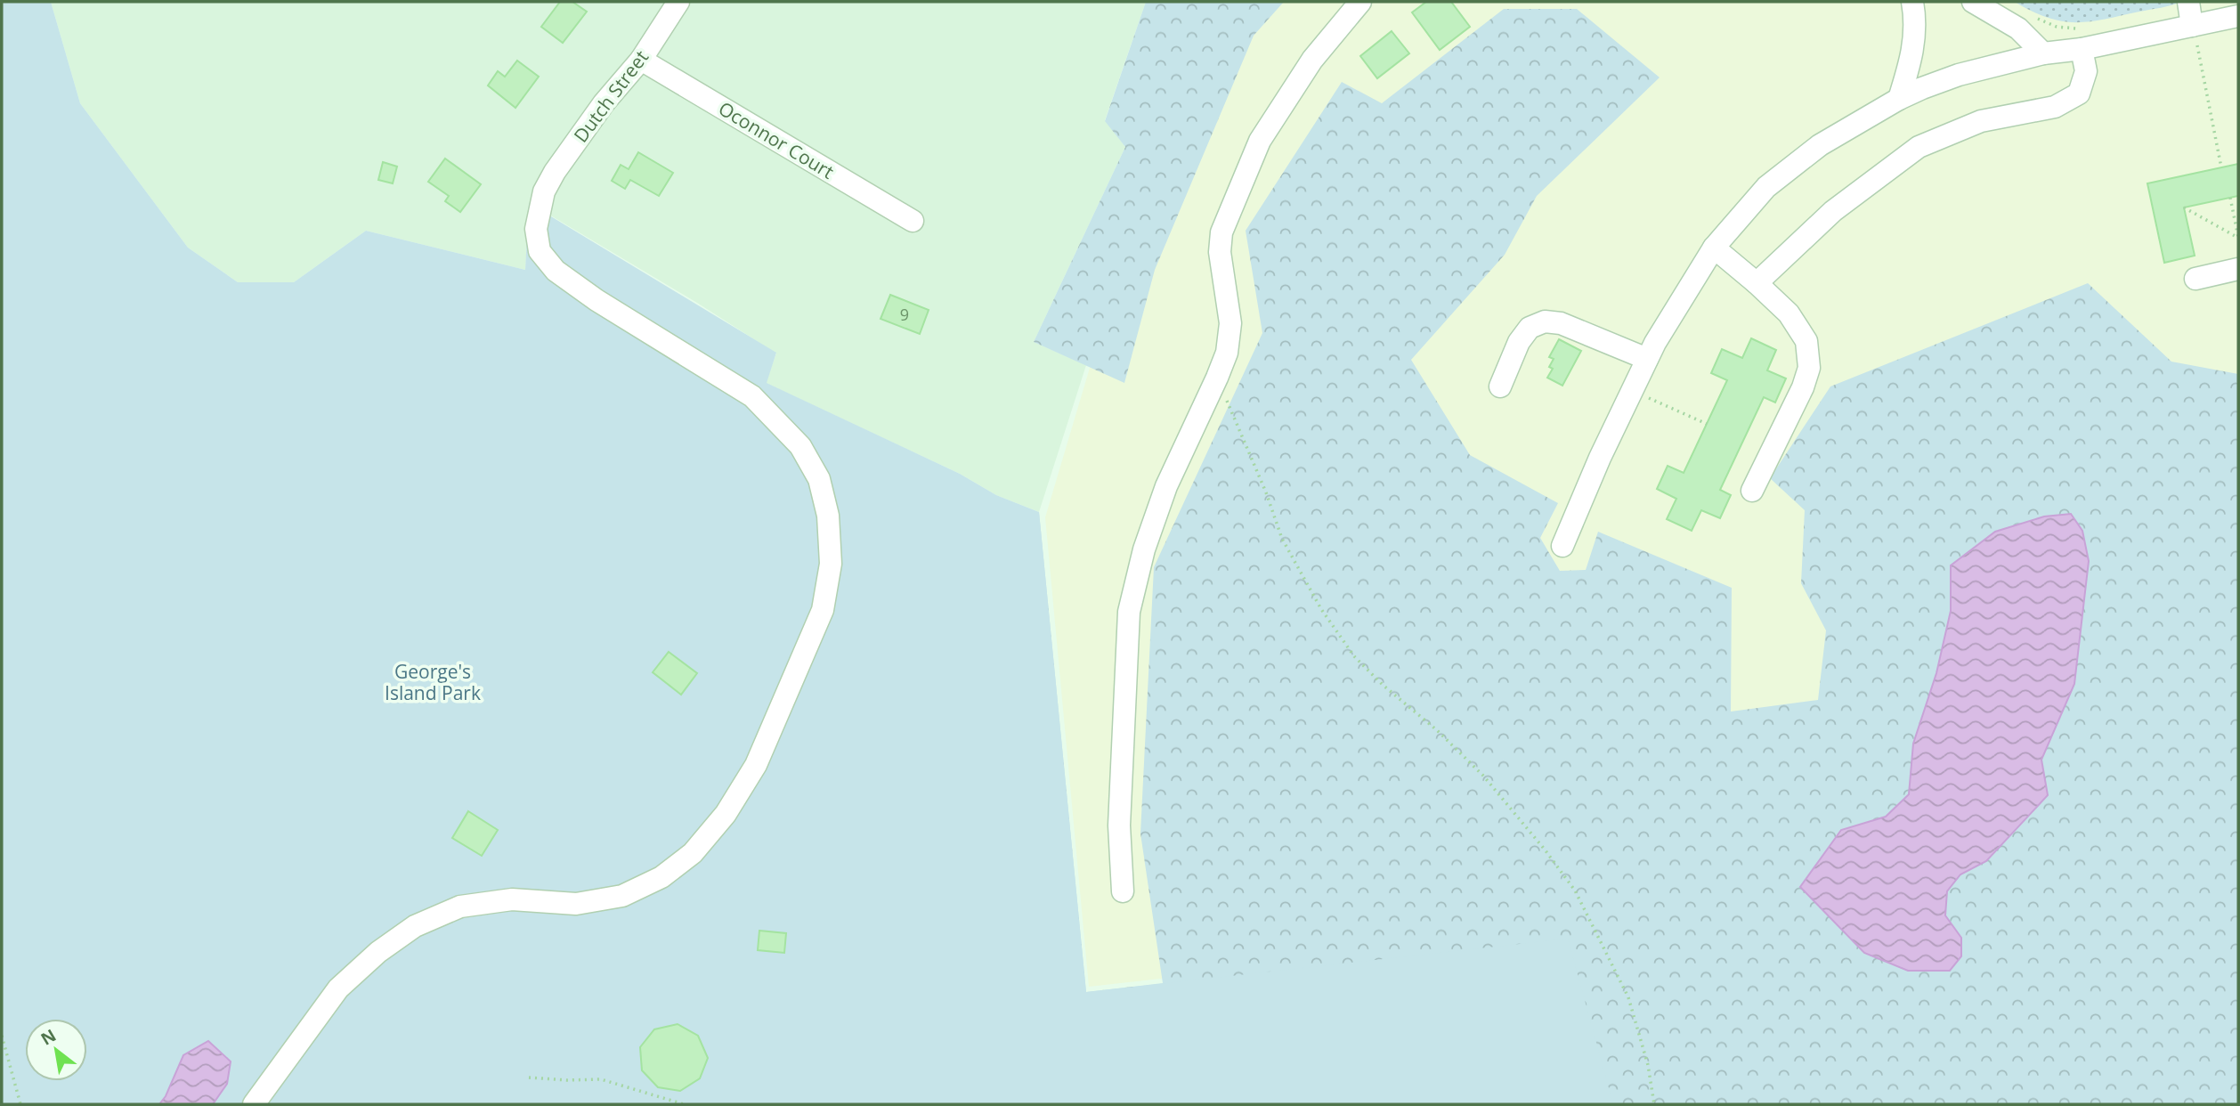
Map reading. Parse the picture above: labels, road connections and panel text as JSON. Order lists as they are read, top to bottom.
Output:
{
  "streets": {
    "street": ["Dutch Street", "Oconnor Court"]
  },
  "crossings": [
    ["Dutch Street", "Oconnor Court"]
  ],
  "parks": ["George's Island Park"],
  "house_numbers": ["9"],
  "north": "top left"
}
